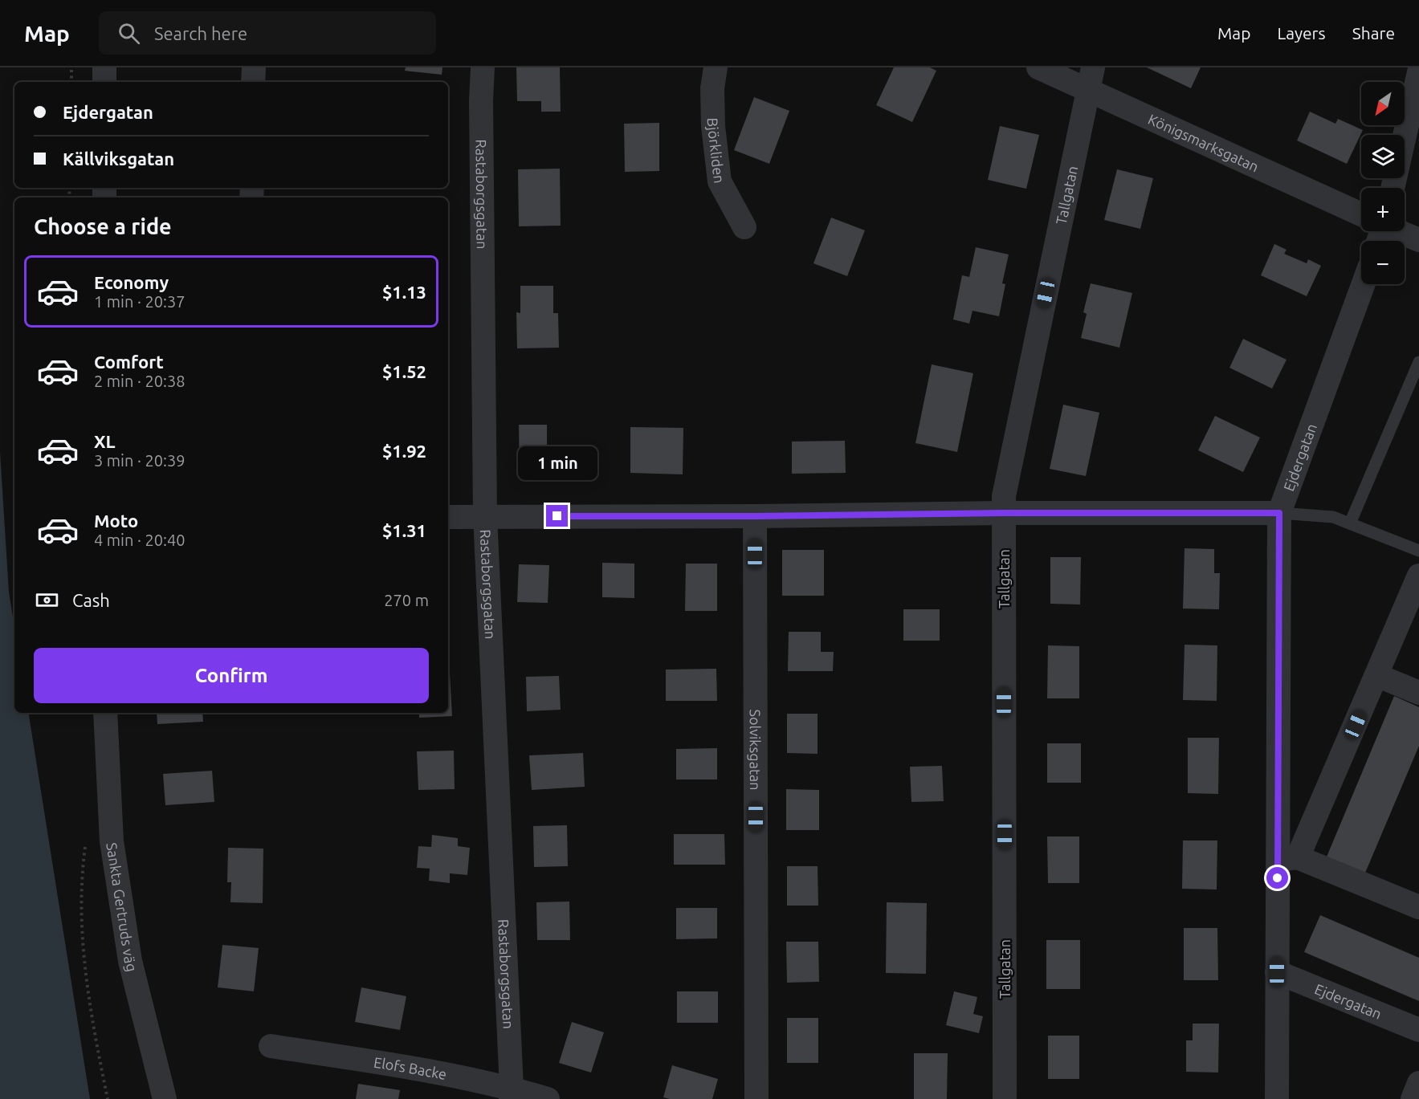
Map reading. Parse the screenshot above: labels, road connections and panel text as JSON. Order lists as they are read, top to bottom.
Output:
{
  "streets": {
    "street": [
      "Königsmarksgatan",
      "Björkliden",
      "Rastaborgsgatan",
      "Tallgatan",
      "Ejdergatan",
      "Solviksgatan",
      "Sankta Gertruds väg",
      "Elofs Backe"
    ]
  },
  "crossings": [
    ["Königsmarksgatan", "Tallgatan"],
    ["Rastaborgsgatan", "Elofs Backe"]
  ],
  "north": "bottom left",
  "page": {
    "header": "Map",
    "search": "Search here",
    "nav": ["Map", "Layers", "Share"],
    "map_buttons": ["+", "−"],
    "banner": ["Ejdergatan", "Källviksgatan"],
    "heading": "Choose a ride",
    "list": [
      {
        "name": "Economy",
        "note": "1 min · 20:37",
        "value": "$1.13"
      },
      {
        "name": "Comfort",
        "note": "2 min · 20:38",
        "value": "$1.52"
      },
      {
        "name": "XL",
        "note": "3 min · 20:39",
        "value": "$1.92"
      },
      {
        "name": "Moto",
        "note": "4 min · 20:40",
        "value": "$1.31"
      }
    ],
    "bubble": "1 min",
    "pay": ["Cash", "270 m"],
    "buttons": "Confirm"
  }
}
